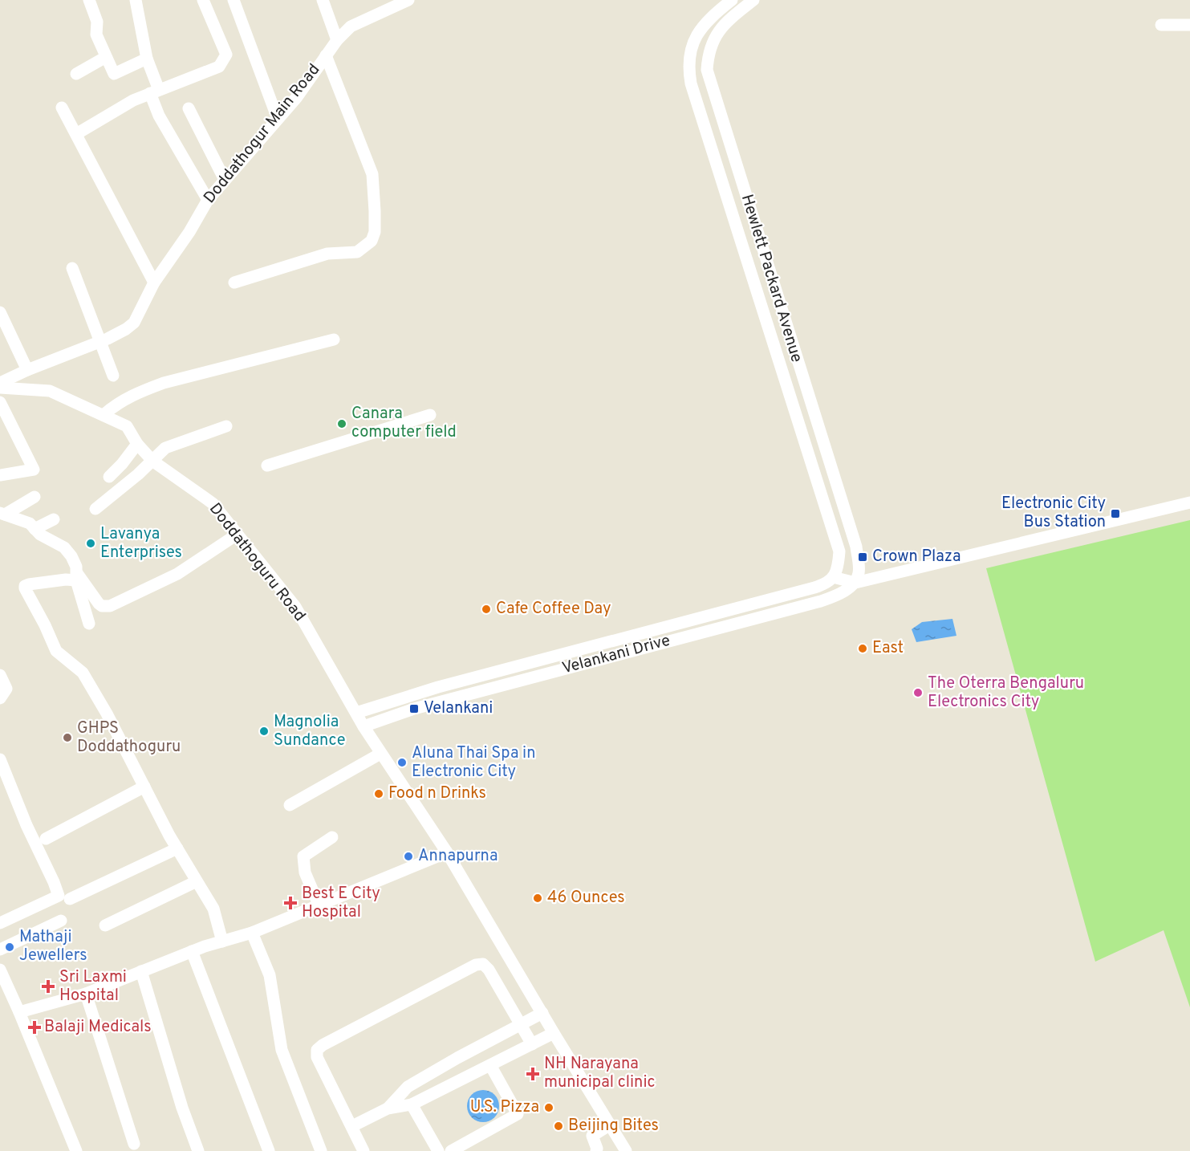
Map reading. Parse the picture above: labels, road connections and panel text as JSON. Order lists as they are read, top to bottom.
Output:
{
  "streets": {
    "street": [
      "Doddathogur Main Road",
      "Hewlett Packard Avenue",
      "Doddathoguru Road",
      "Velankani Drive"
    ]
  },
  "crossings": [
    ["Hewlett Packard Avenue", "Velankani Drive"],
    ["Doddathoguru Road", "Velankani Drive"]
  ],
  "places": {
    "other": [
      "Canara computer field",
      "Lavanya Enterprises",
      "Cafe Coffee Day",
      "East",
      "The Oterra Bengaluru Electronics City",
      "Magnolia Sundance",
      "GHPS Doddathoguru",
      "Aluna Thai Spa in Electronic City",
      "Food n Drinks",
      "Annapurna",
      "46 Ounces",
      "Mathaji Jewellers",
      "U.S. Pizza",
      "Beijing Bites"
    ],
    "transit": ["Electronic City Bus Station", "Crown Plaza", "Velankani"],
    "health": [
      "Best E City Hospital",
      "Sri Laxmi Hospital",
      "Balaji Medicals",
      "NH Narayana municipal clinic"
    ]
  }
}
